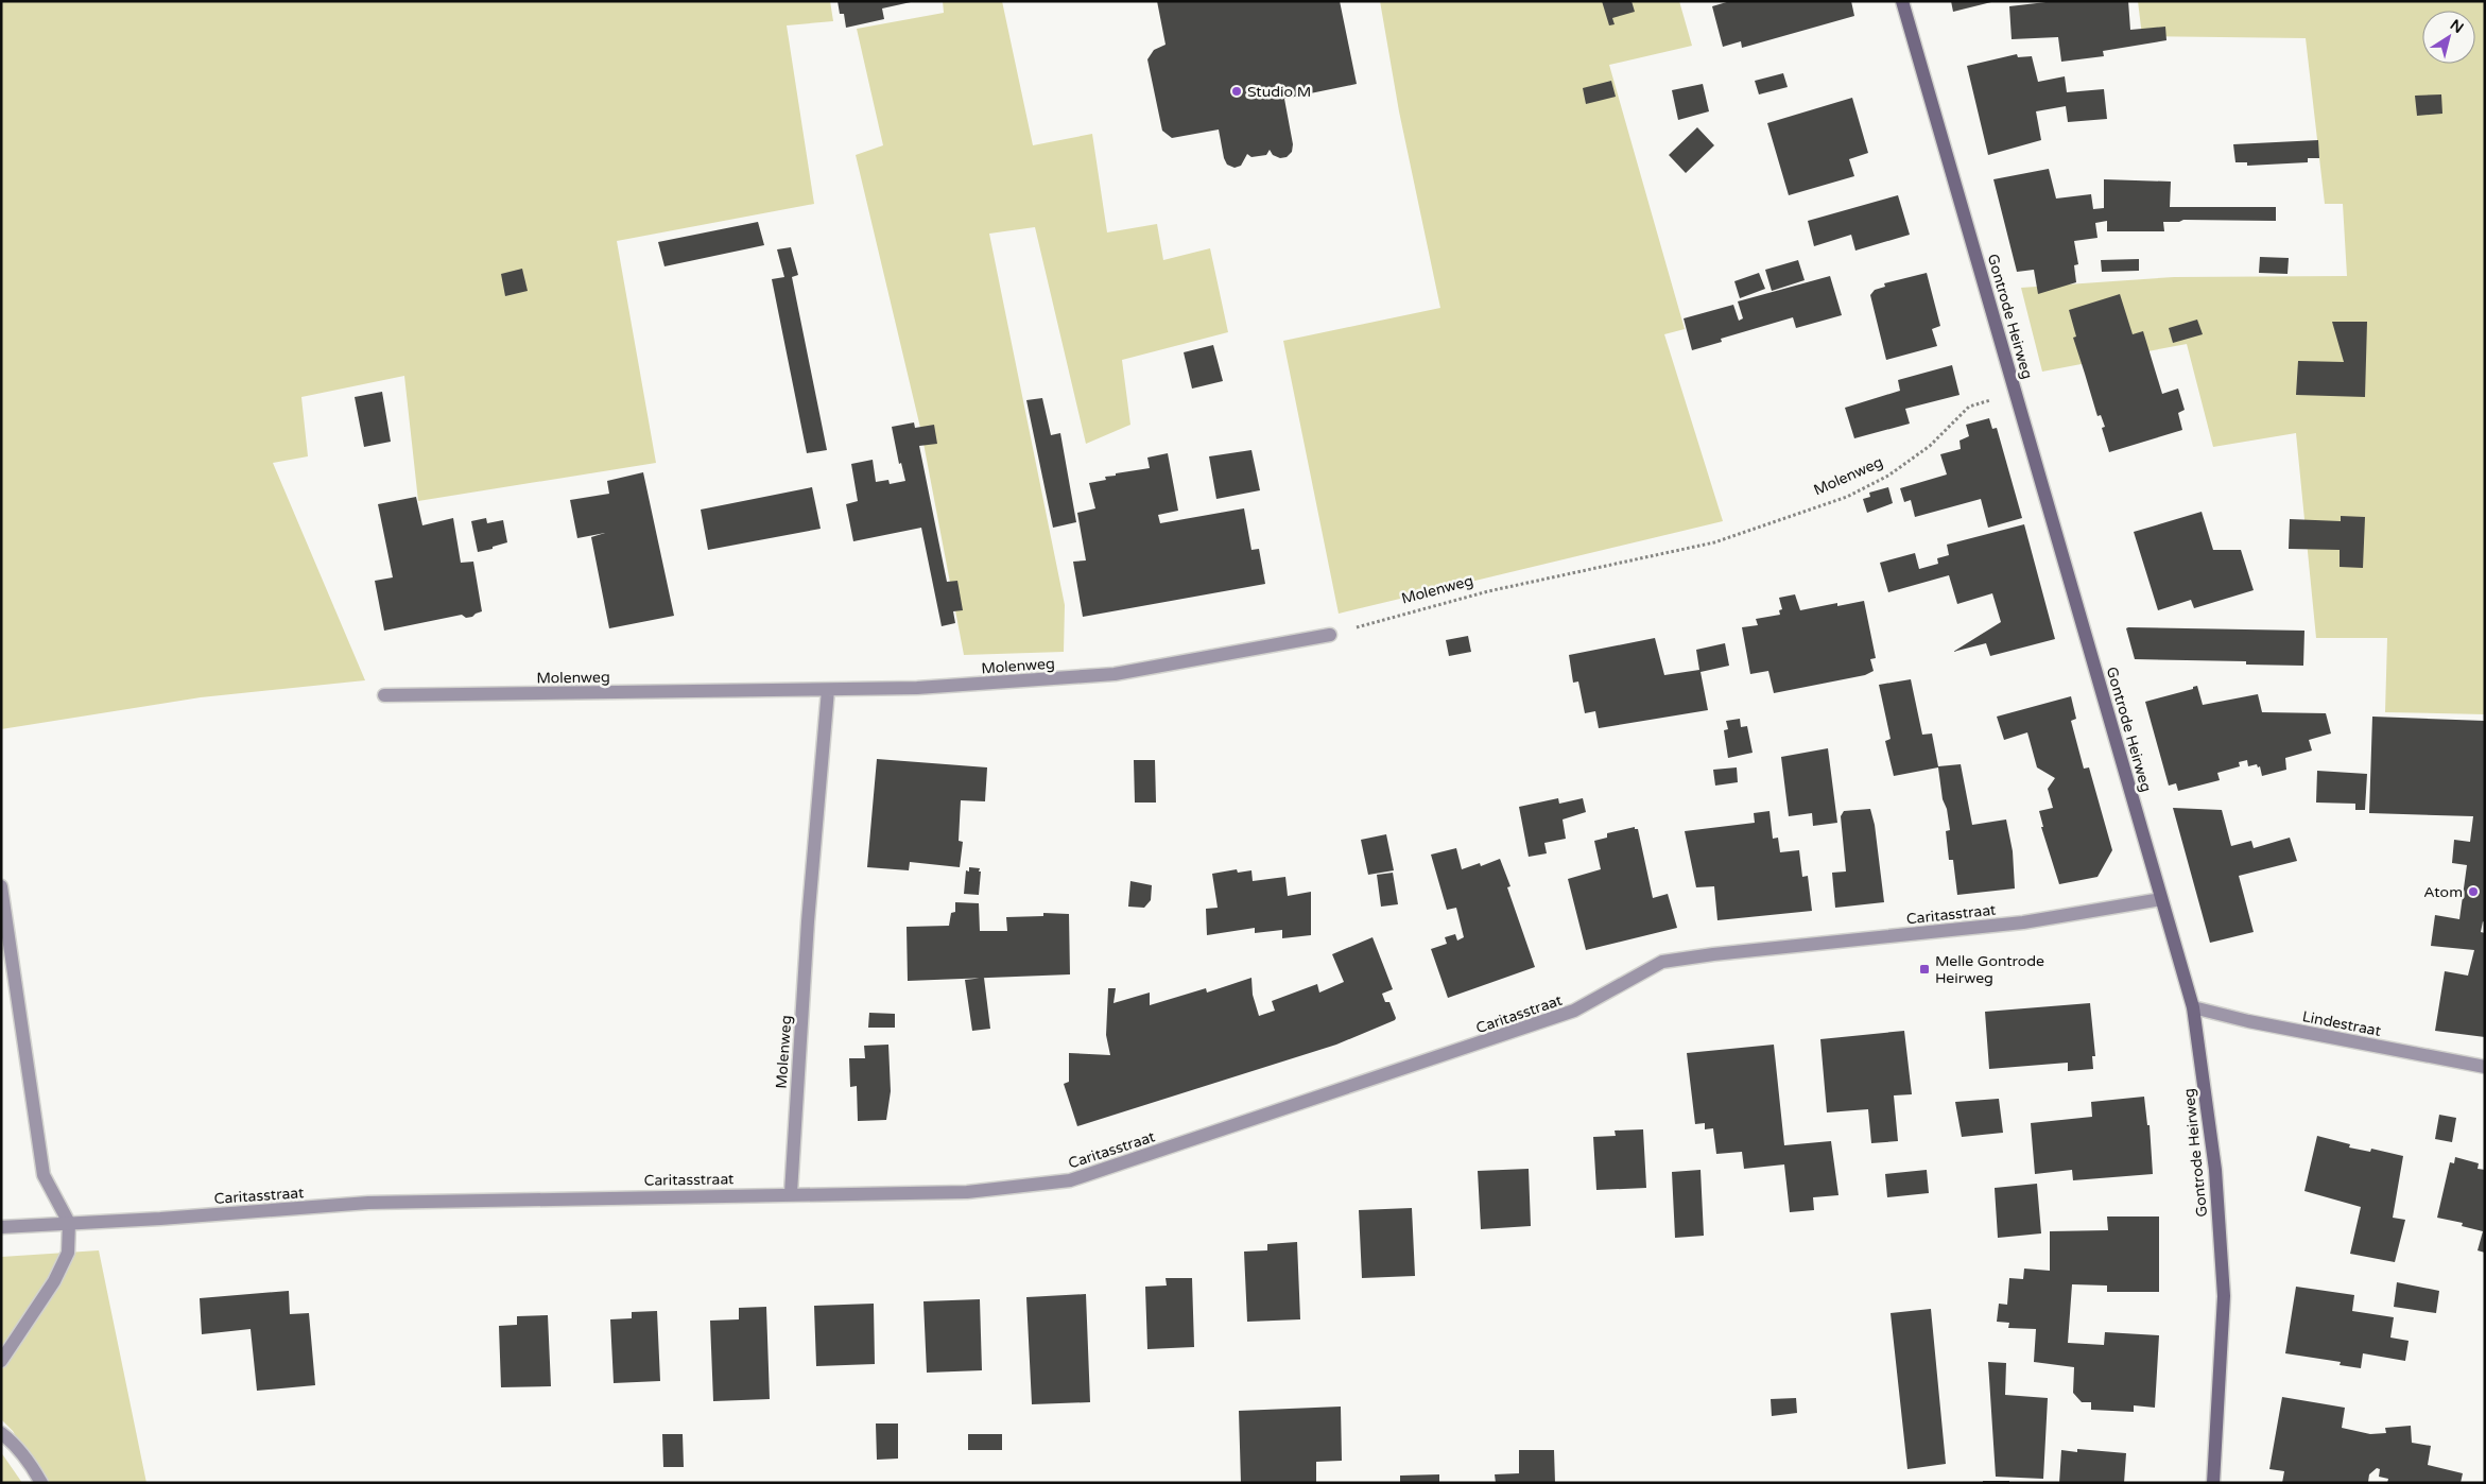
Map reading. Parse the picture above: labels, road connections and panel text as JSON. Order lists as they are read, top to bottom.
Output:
{
  "streets": {
    "street": [
      "Gontrode Heirweg",
      "Molenweg",
      "Caritasstraat",
      "Lindestraat"
    ]
  },
  "crossings": [
    ["Gontrode Heirweg", "Molenweg"],
    ["Gontrode Heirweg", "Caritasstraat"],
    ["Gontrode Heirweg", "Lindestraat"],
    ["Molenweg", "Caritasstraat"]
  ],
  "places": {
    "other": ["Studio M", "Atom"],
    "transit": ["Melle Gontrode Heirweg"]
  },
  "north": "top right"
}
